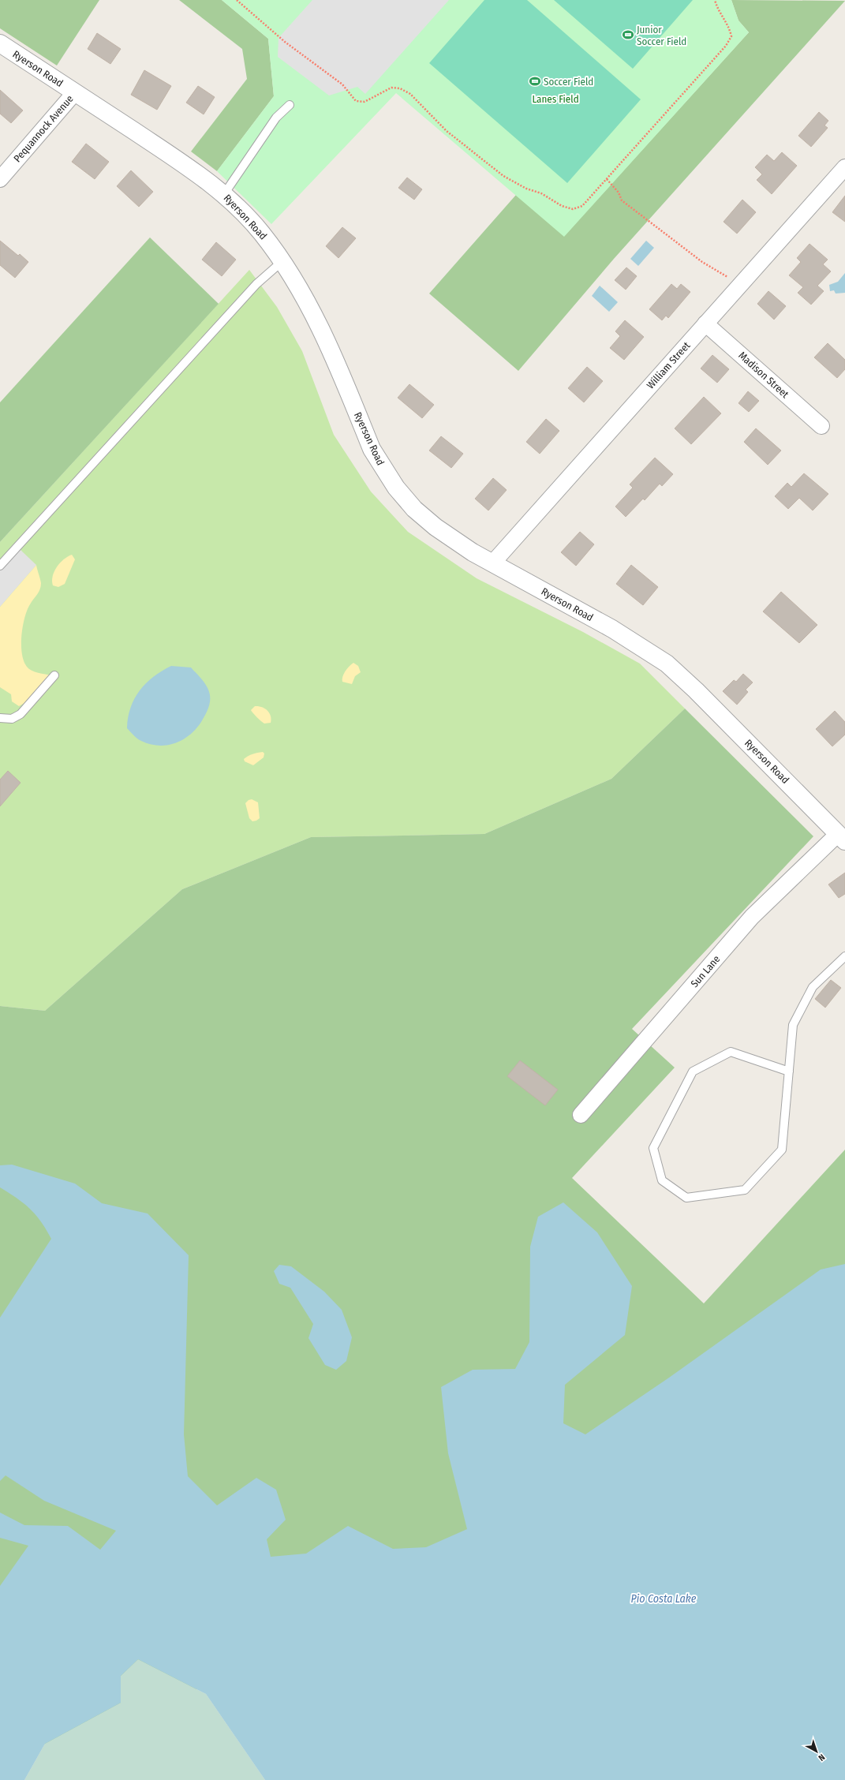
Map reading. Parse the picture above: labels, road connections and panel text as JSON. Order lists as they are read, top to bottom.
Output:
{
  "streets": {
    "street": [
      "Ryerson Road",
      "Pequannock Avenue",
      "William Street",
      "Madison Street",
      "Sun Lane"
    ]
  },
  "crossings": [
    ["Ryerson Road", "Pequannock Avenue"],
    ["Ryerson Road", "William Street"],
    ["Ryerson Road", "Sun Lane"],
    ["William Street", "Madison Street"]
  ],
  "water": ["Pio Costa Lake"],
  "parks": ["Lanes Field"],
  "places": {
    "sports": ["Junior Soccer Field", "Soccer Field"]
  },
  "north": "bottom right"
}
